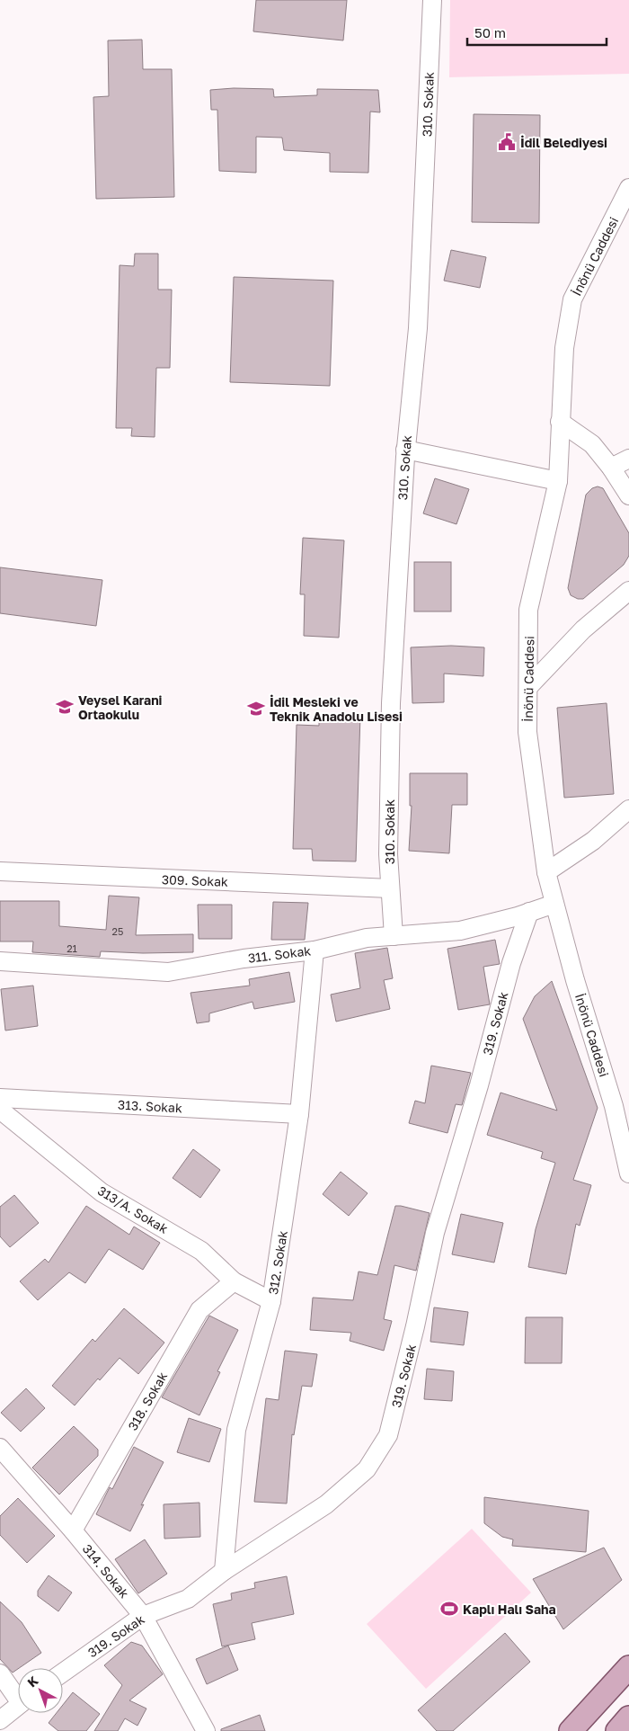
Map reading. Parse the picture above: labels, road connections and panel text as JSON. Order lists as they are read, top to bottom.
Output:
{
  "streets": {
    "street": [
      "310. Sokak",
      "İnönü Caddesi",
      "309. Sokak",
      "311. Sokak",
      "319. Sokak",
      "313. Sokak",
      "313/A. Sokak",
      "312. Sokak",
      "318. Sokak",
      "314. Sokak"
    ]
  },
  "crossings": [
    ["310. Sokak", "309. Sokak"],
    ["310. Sokak", "311. Sokak"],
    ["İnönü Caddesi", "311. Sokak"],
    ["311. Sokak", "319. Sokak"],
    ["311. Sokak", "312. Sokak"],
    ["319. Sokak", "312. Sokak"],
    ["319. Sokak", "314. Sokak"],
    ["313. Sokak", "312. Sokak"],
    ["313/A. Sokak", "312. Sokak"],
    ["313/A. Sokak", "318. Sokak"],
    ["318. Sokak", "314. Sokak"]
  ],
  "places": {
    "public building": ["İdil Belediyesi"],
    "school or university": ["Veysel Karani Ortaokulu", "İdil Mesleki ve Teknik Anadolu Lisesi"],
    "sports": ["Kaplı Halı Saha"]
  },
  "house_numbers": ["25", "21"],
  "scale_bar": "50 m",
  "north": "top left"
}
